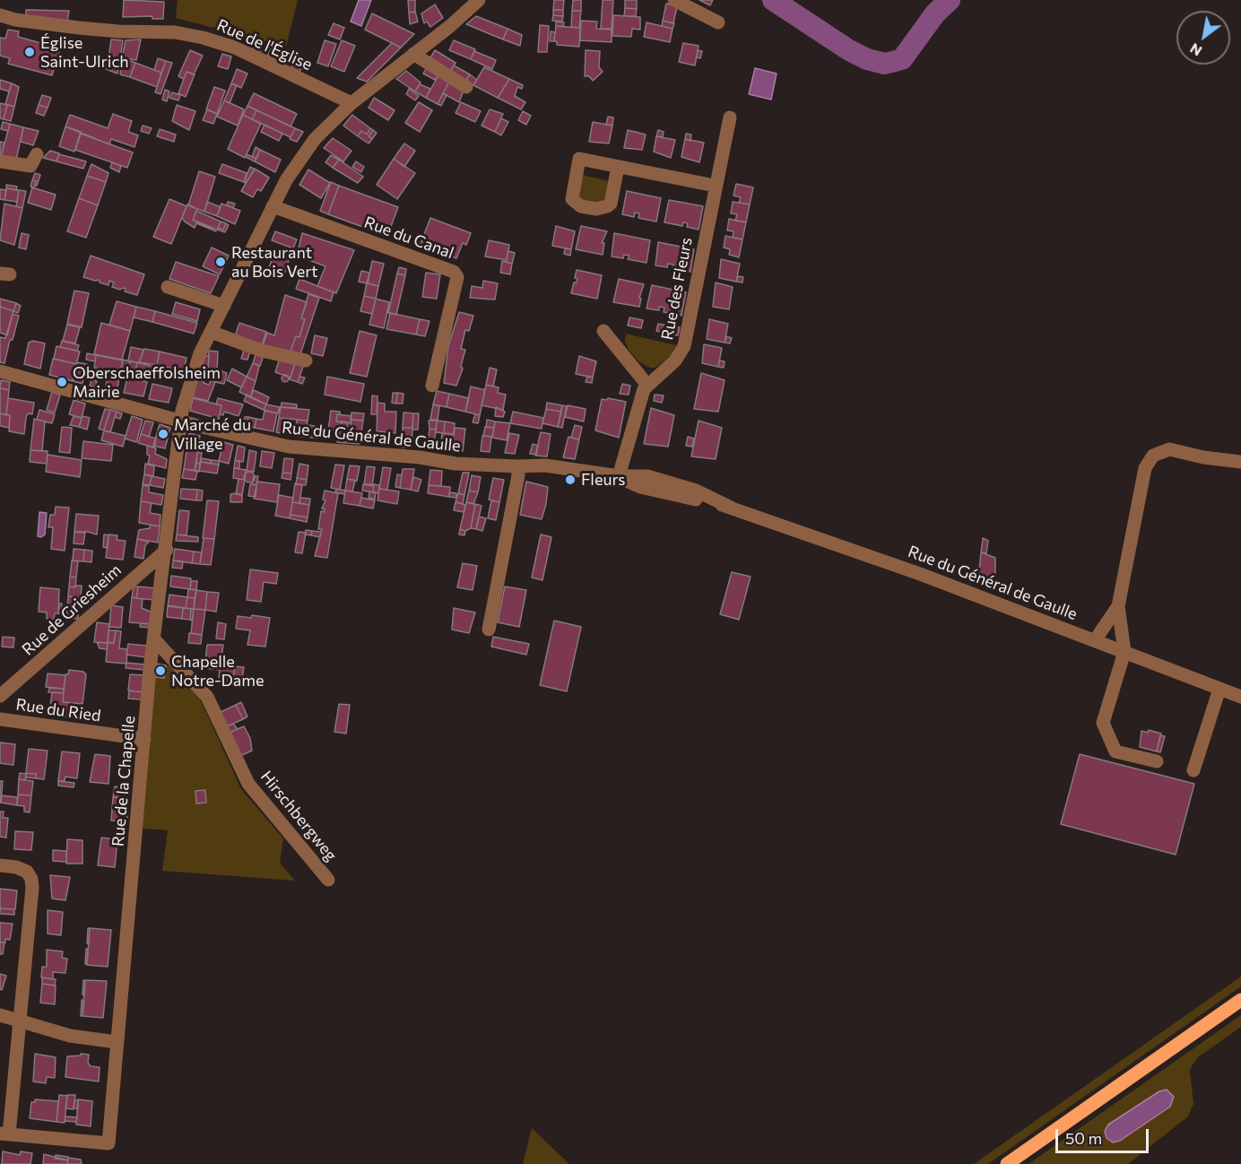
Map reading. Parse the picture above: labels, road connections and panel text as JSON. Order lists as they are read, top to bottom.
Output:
{
  "streets": {
    "street": [
      "Rue de l'Église",
      "Rue du Canal",
      "Rue des Fleurs",
      "Rue du Général de Gaulle",
      "Rue de Griesheim",
      "Rue du Ried",
      "Rue de la Chapelle",
      "Hirschbergweg"
    ]
  },
  "crossings": [
    ["Rue des Fleurs", "Rue du Général de Gaulle"],
    ["Rue du Général de Gaulle", "Rue de la Chapelle"],
    ["Rue de Griesheim", "Rue de la Chapelle"],
    ["Rue du Ried", "Rue de la Chapelle"],
    ["Rue de la Chapelle", "Hirschbergweg"]
  ],
  "places": [
    "Église Saint-Ulrich",
    "Restaurant au Bois Vert",
    "Oberschaeffolsheim Mairie",
    "Marché du Village",
    "Fleurs",
    "Chapelle Notre-Dame"
  ],
  "scale_bar": "50 m",
  "north": "bottom left"
}
